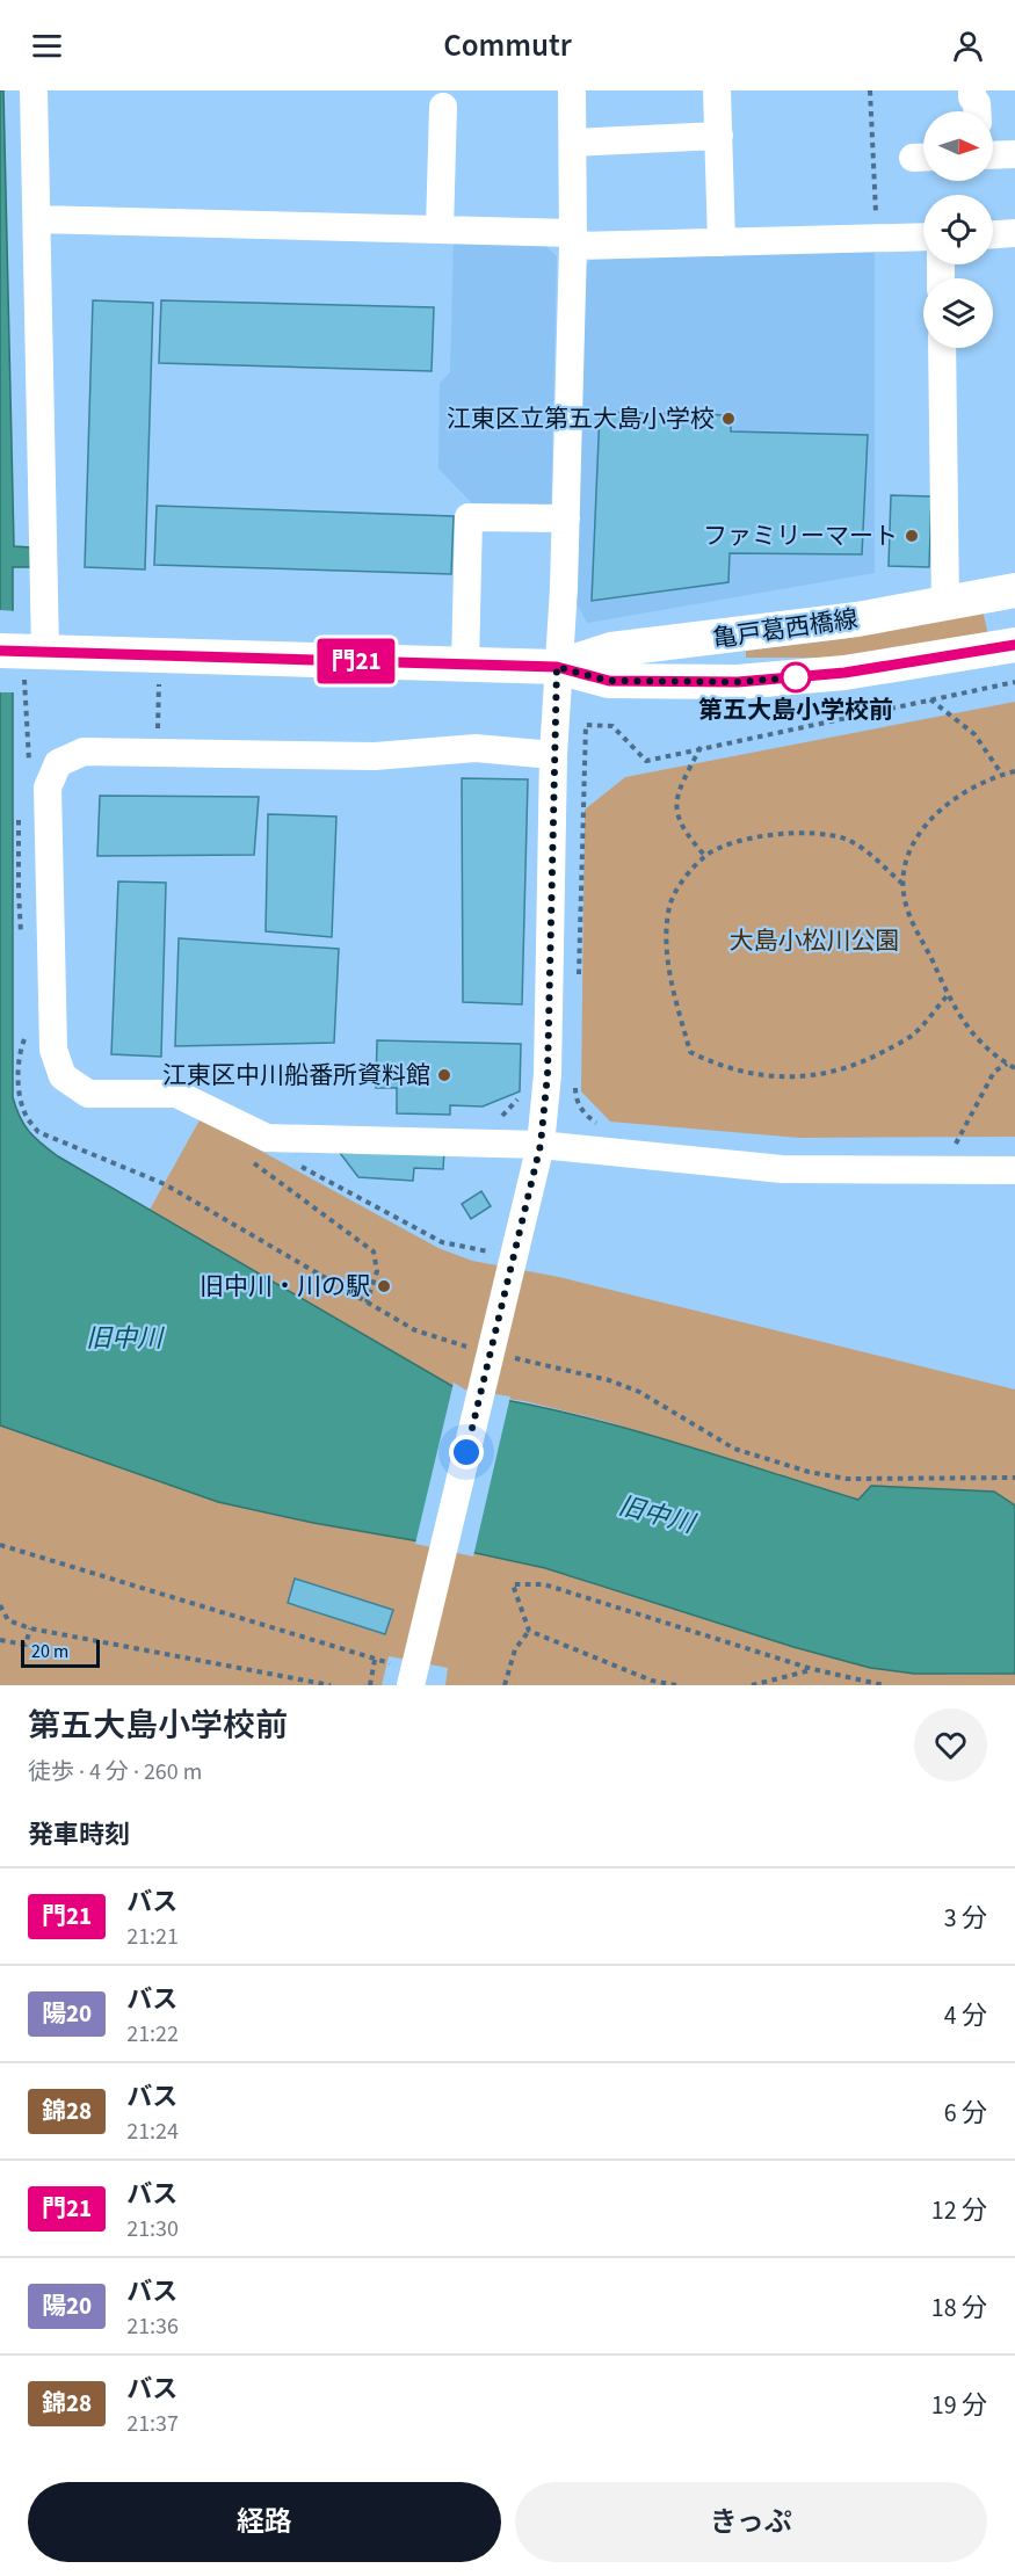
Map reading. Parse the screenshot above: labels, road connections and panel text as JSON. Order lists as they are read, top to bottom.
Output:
{
  "streets": {
    "main road": ["亀戸葛西橋線"]
  },
  "water": ["旧中川"],
  "parks": ["大島小松川公園"],
  "places": [
    "江東区立第五大島小学校",
    "ファミリーマート",
    "第五大島小学校前",
    "江東区中川船番所資料館",
    "旧中川・川の駅"
  ],
  "lines": ["bus line 門21"],
  "scale_bar": "20 m",
  "north": "right",
  "page": {
    "header": "Commutr",
    "on_map": "門21",
    "scale": "20 m",
    "heading": [
      ["第五大島小学校前", "徒歩 · 4 分 · 260 m"],
      "発車時刻"
    ],
    "list": [
      {
        "mark": "門21",
        "name": "バス",
        "note": "21:21",
        "value": "3 分"
      },
      {
        "mark": "陽20",
        "name": "バス",
        "note": "21:22",
        "value": "4 分"
      },
      {
        "mark": "錦28",
        "name": "バス",
        "note": "21:24",
        "value": "6 分"
      },
      {
        "mark": "門21",
        "name": "バス",
        "note": "21:30",
        "value": "12 分"
      },
      {
        "mark": "陽20",
        "name": "バス",
        "note": "21:36",
        "value": "18 分"
      },
      {
        "mark": "錦28",
        "name": "バス",
        "note": "21:37",
        "value": "19 分"
      }
    ],
    "buttons": ["経路", "きっぷ"]
  }
}
